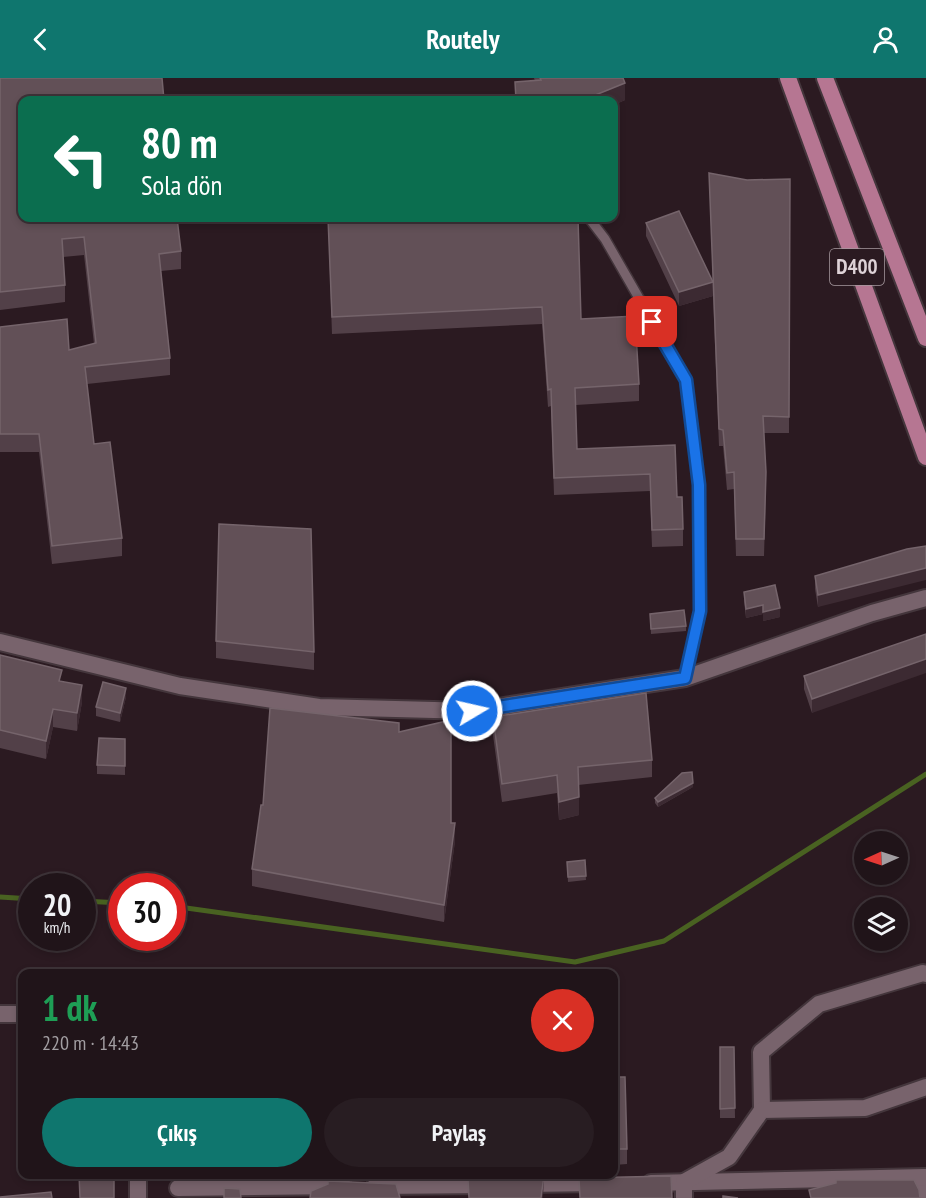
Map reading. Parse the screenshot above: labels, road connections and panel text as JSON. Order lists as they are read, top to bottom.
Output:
{
  "streets": {
    "highway": ["D400"]
  },
  "north": "left",
  "page": {
    "header": "Routely",
    "turn": ["80 m", "Sola dön"],
    "speed": "20 km/h",
    "limit": "30",
    "heading": ["1 dk", "220 m · 14:43"],
    "buttons": ["Çıkış", "Paylaş"]
  }
}
